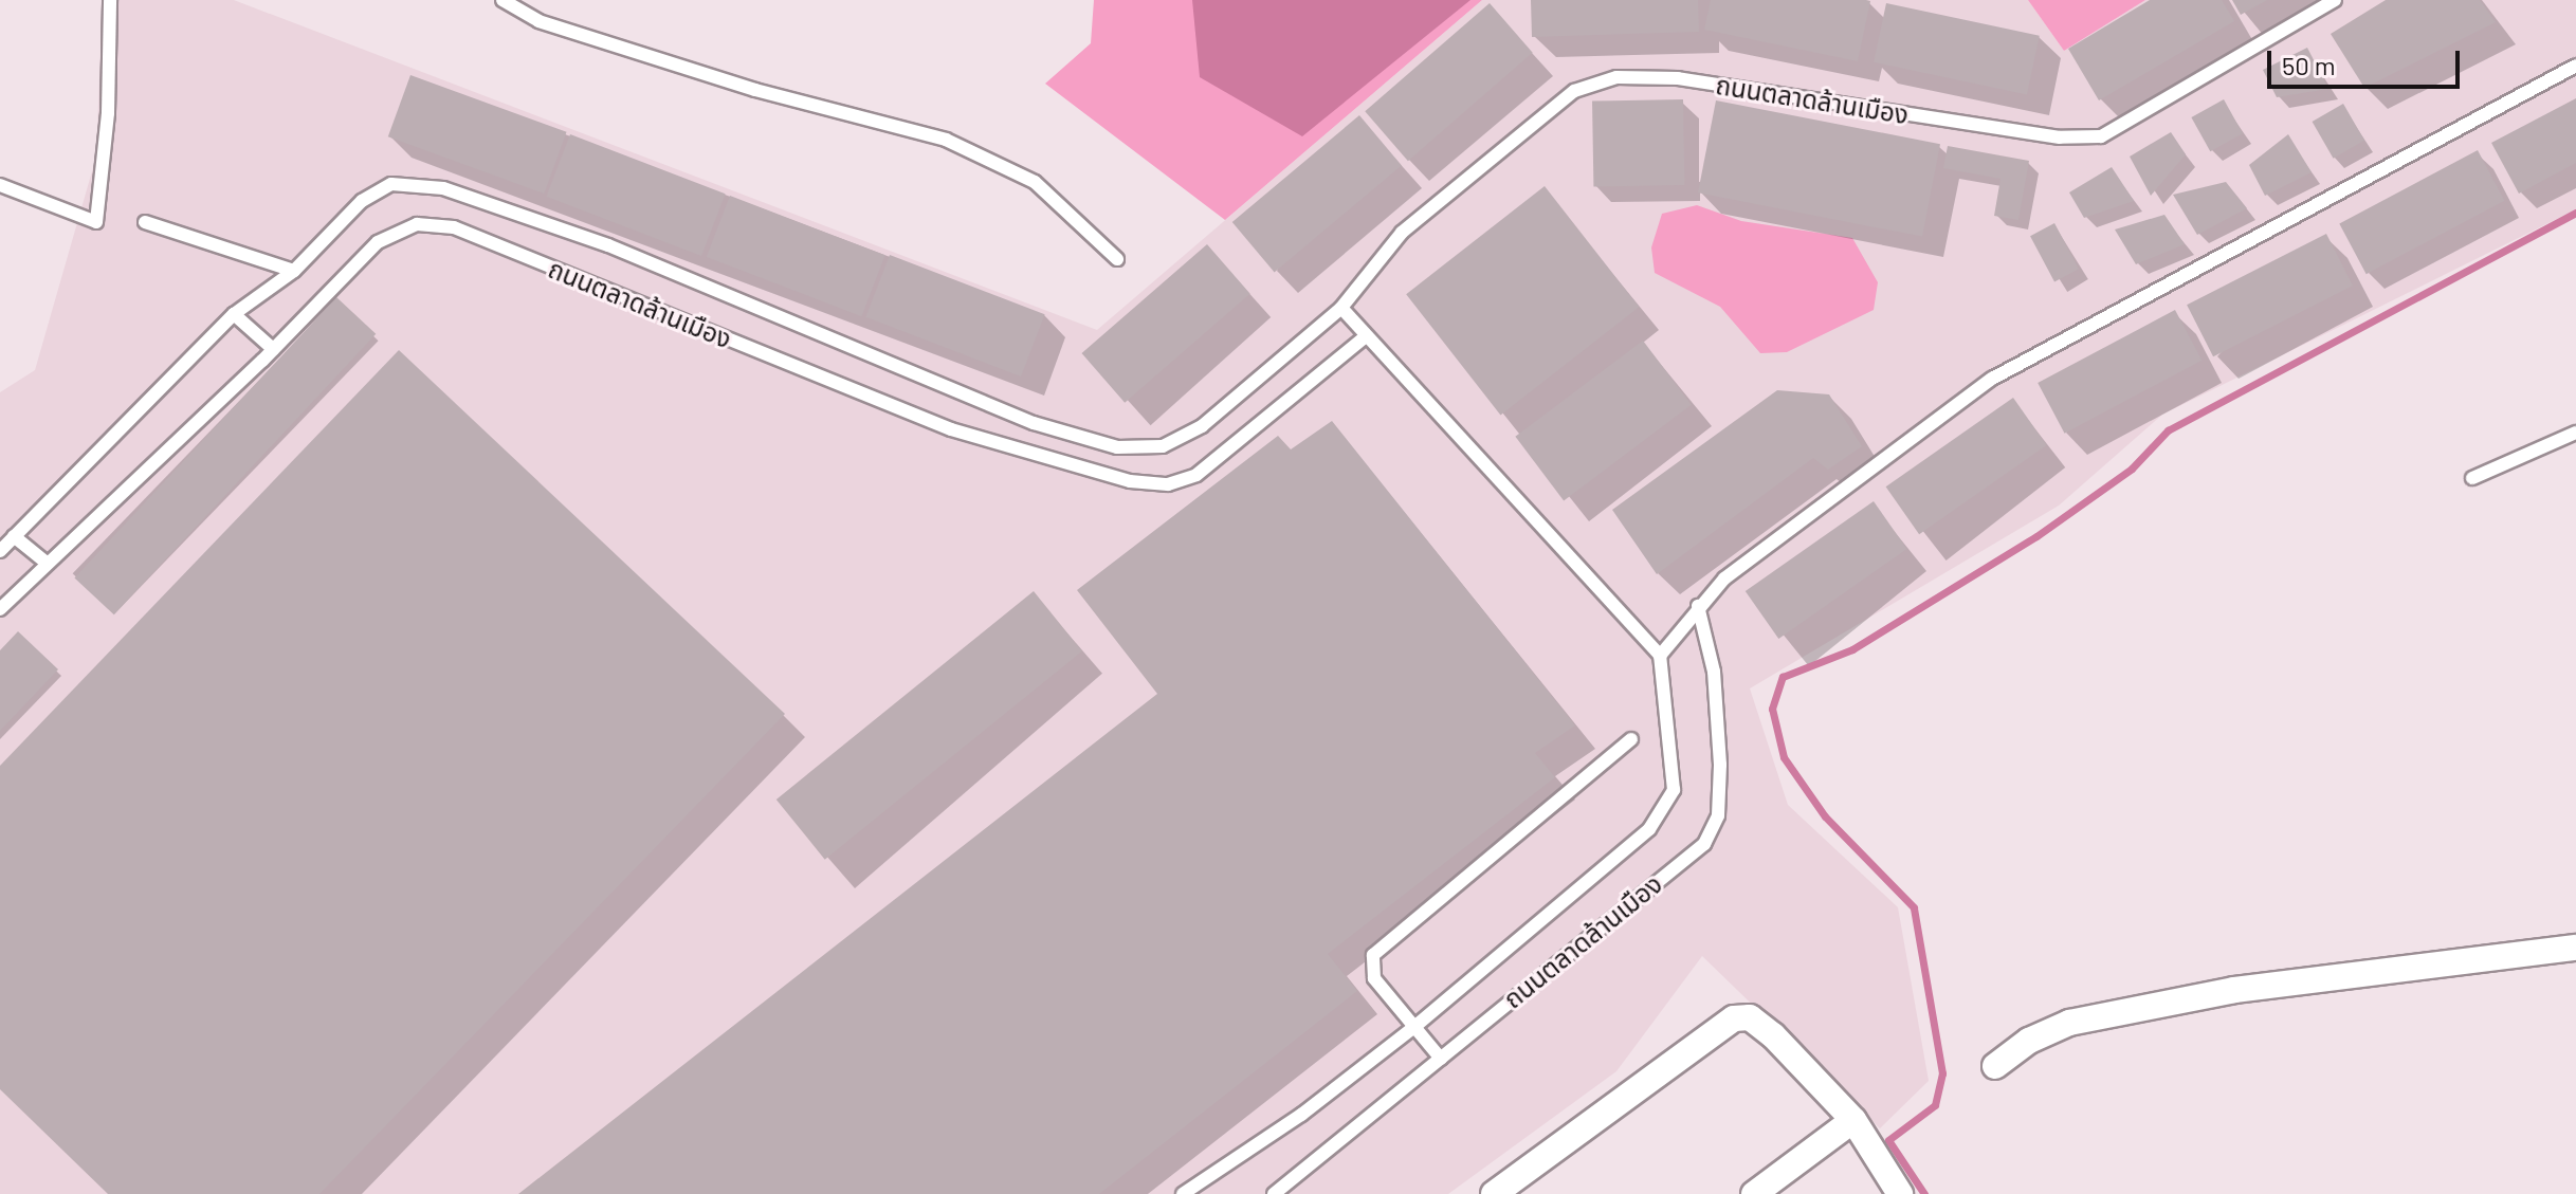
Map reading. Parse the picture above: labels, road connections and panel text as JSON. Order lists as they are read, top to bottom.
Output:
{
  "streets": {
    "lane": ["ถนนตลาดล้านเมือง"]
  },
  "scale_bar": "50 m"
}
